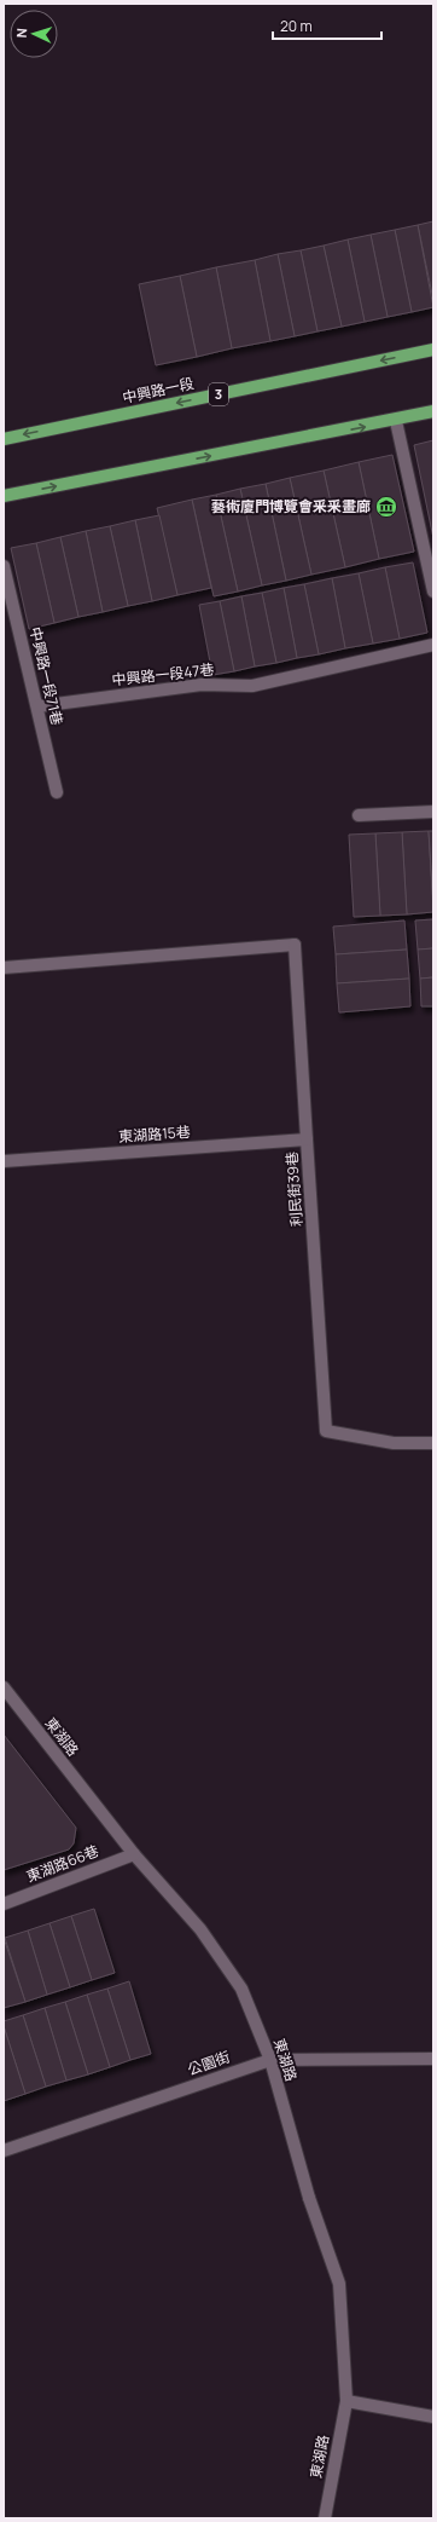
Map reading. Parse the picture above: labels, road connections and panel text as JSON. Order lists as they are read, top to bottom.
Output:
{
  "streets": {
    "main road": ["中興路一段", "3"],
    "street": [
      "中興路一段47巷",
      "中興路一段71巷",
      "東湖路15巷",
      "利民街39巷",
      "東湖路",
      "東湖路66巷",
      "公園街"
    ]
  },
  "crossings": [
    ["中興路一段47巷", "中興路一段71巷"],
    ["東湖路15巷", "利民街39巷"],
    ["東湖路", "東湖路66巷"],
    ["東湖路", "公園街"]
  ],
  "places": {
    "museum": ["藝術廈門博覽會釆釆畫廊"]
  },
  "scale_bar": "20 m",
  "north": "left"
}
